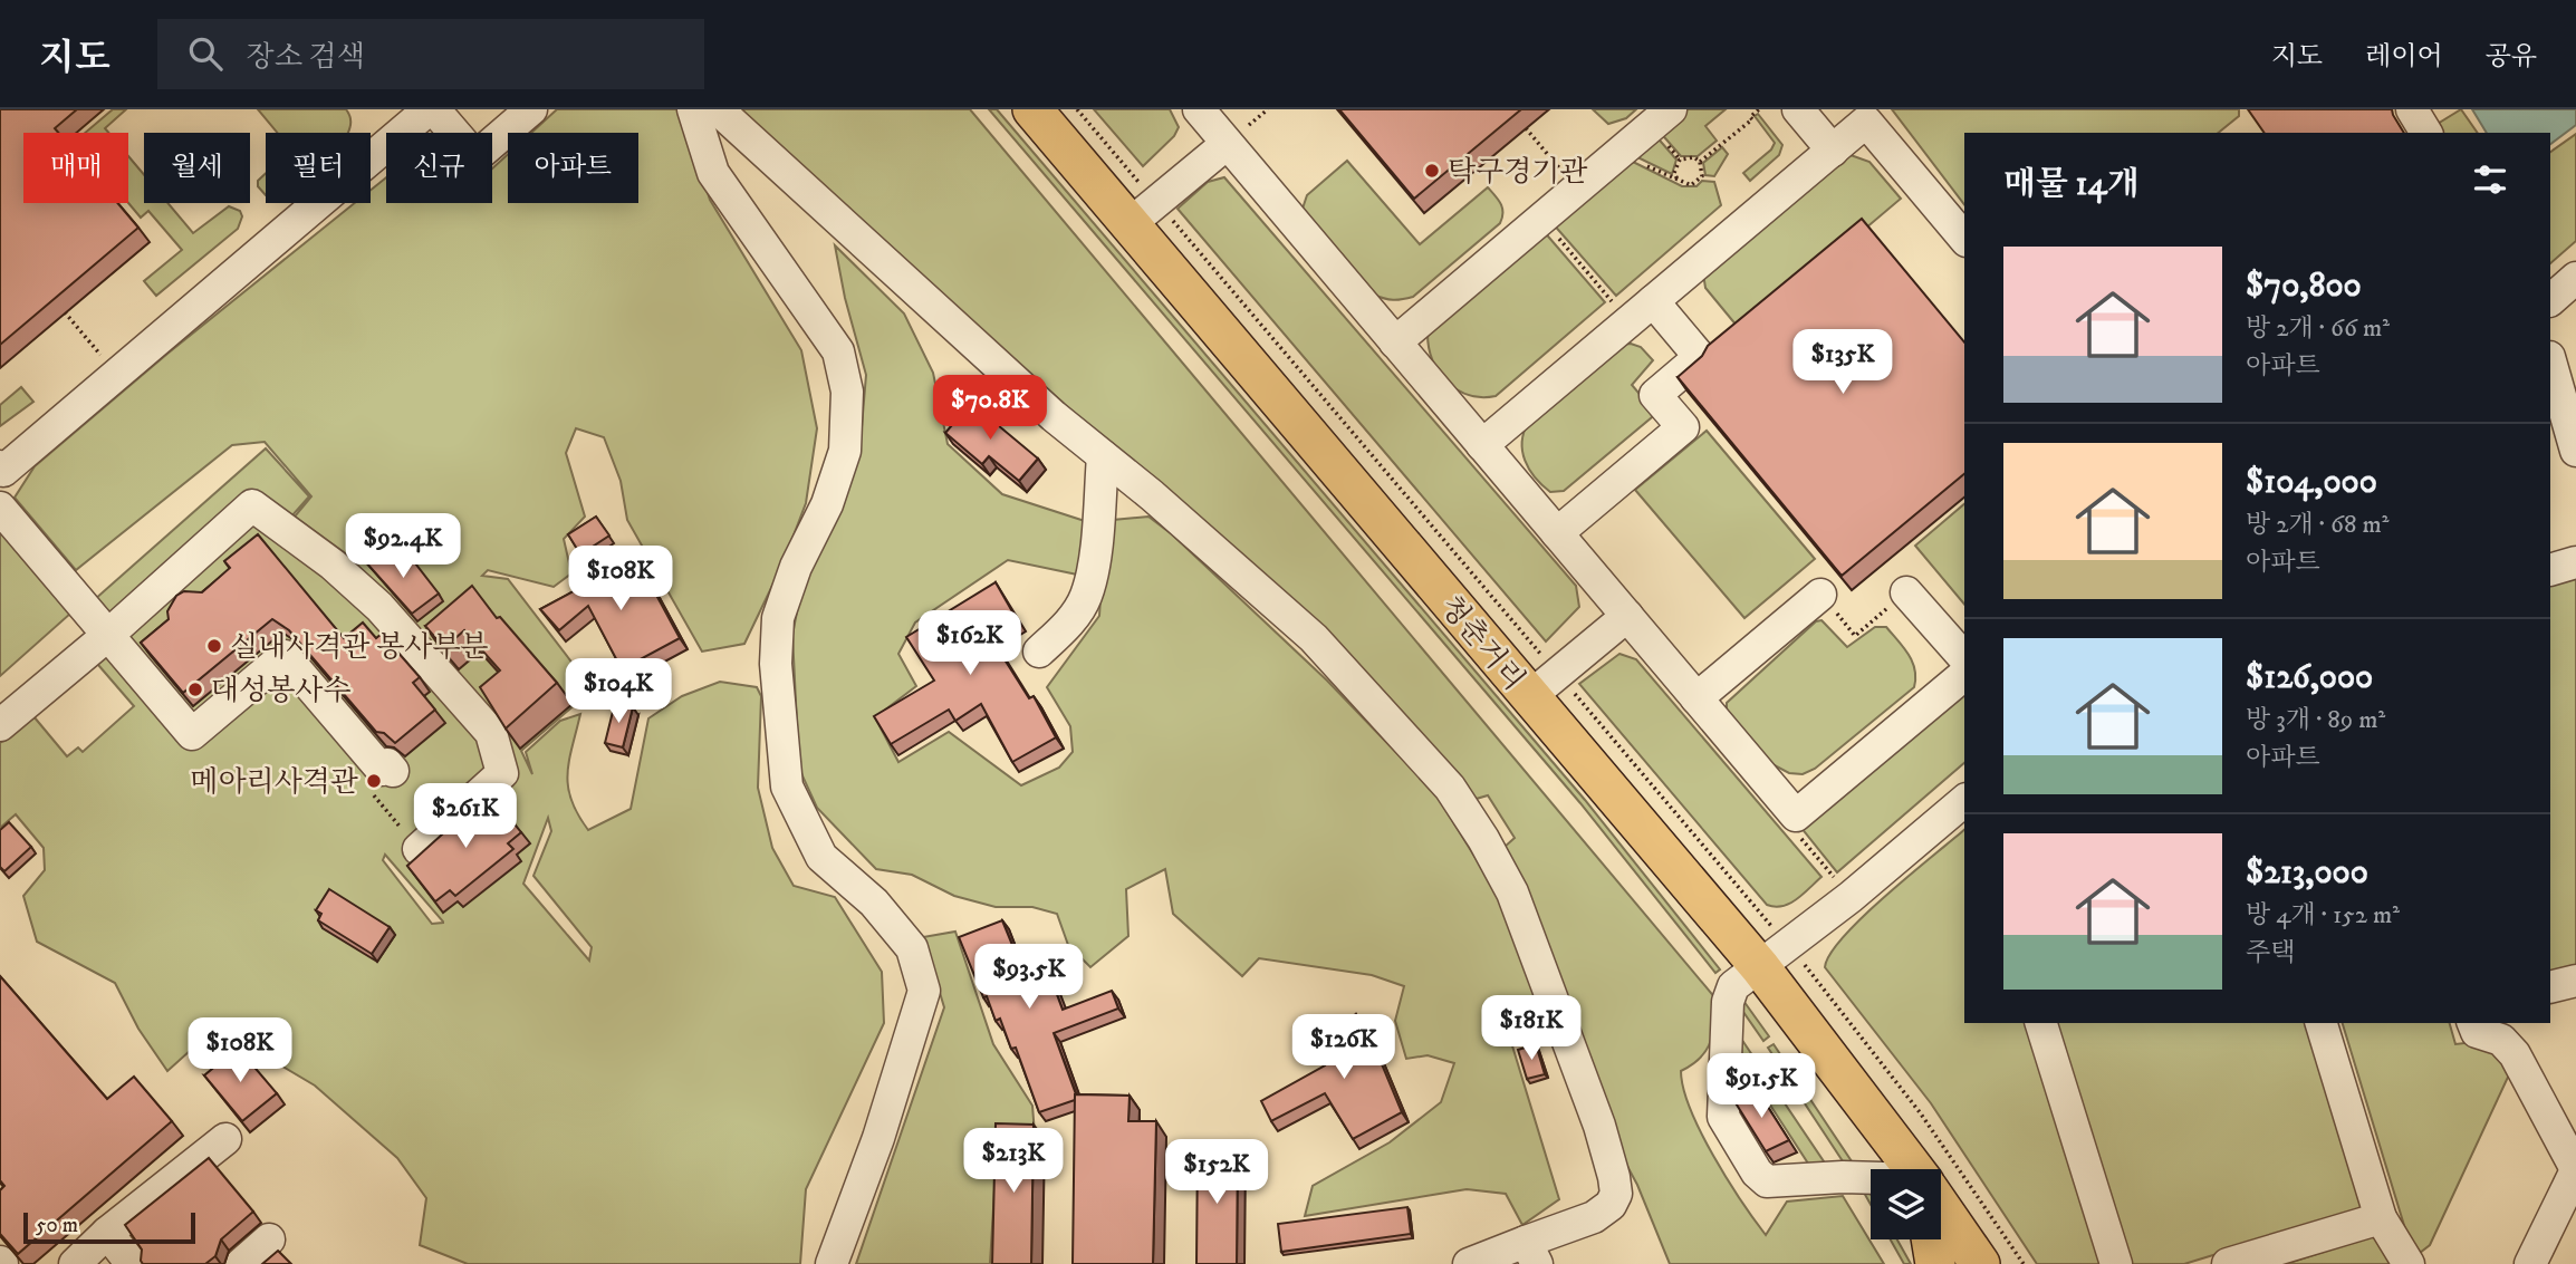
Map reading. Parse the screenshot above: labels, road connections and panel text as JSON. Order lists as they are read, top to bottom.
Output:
{
  "streets": {
    "main road": ["청춘거리"]
  },
  "places": [
    "탁구경기관",
    "실내사격관 봉사부분",
    "대성봉사수",
    "메아리사격관"
  ],
  "scale_bar": "50 m",
  "page": {
    "header": "지도",
    "search": "장소 검색",
    "nav": ["지도", "레이어", "공유"],
    "chip": [
      "매매",
      "월세",
      "필터",
      "신규",
      "아파트"
    ],
    "heading": "매물 14개",
    "list": [
      {
        "name": "$70,800",
        "note": "방 2개 · 66 m² · 아파트"
      },
      {
        "name": "$104,000",
        "note": "방 2개 · 68 m² · 아파트"
      },
      {
        "name": "$126,000",
        "note": "방 3개 · 89 m² · 아파트"
      },
      {
        "name": "$213,000",
        "note": "방 4개 · 152 m² · 주택"
      }
    ],
    "price": [
      "$135K",
      "$70.8K",
      "$92.4K",
      "$108K",
      "$162K",
      "$104K",
      "$261K",
      "$93.5K",
      "$181K",
      "$126K",
      "$108K",
      "$91.5K",
      "$213K",
      "$152K"
    ],
    "scale": "50 m"
  }
}
